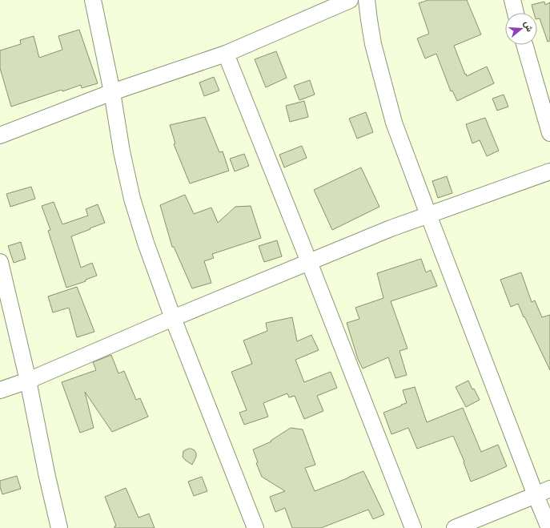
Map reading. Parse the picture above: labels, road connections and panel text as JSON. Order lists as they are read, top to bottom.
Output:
{
  "north": "right"
}
